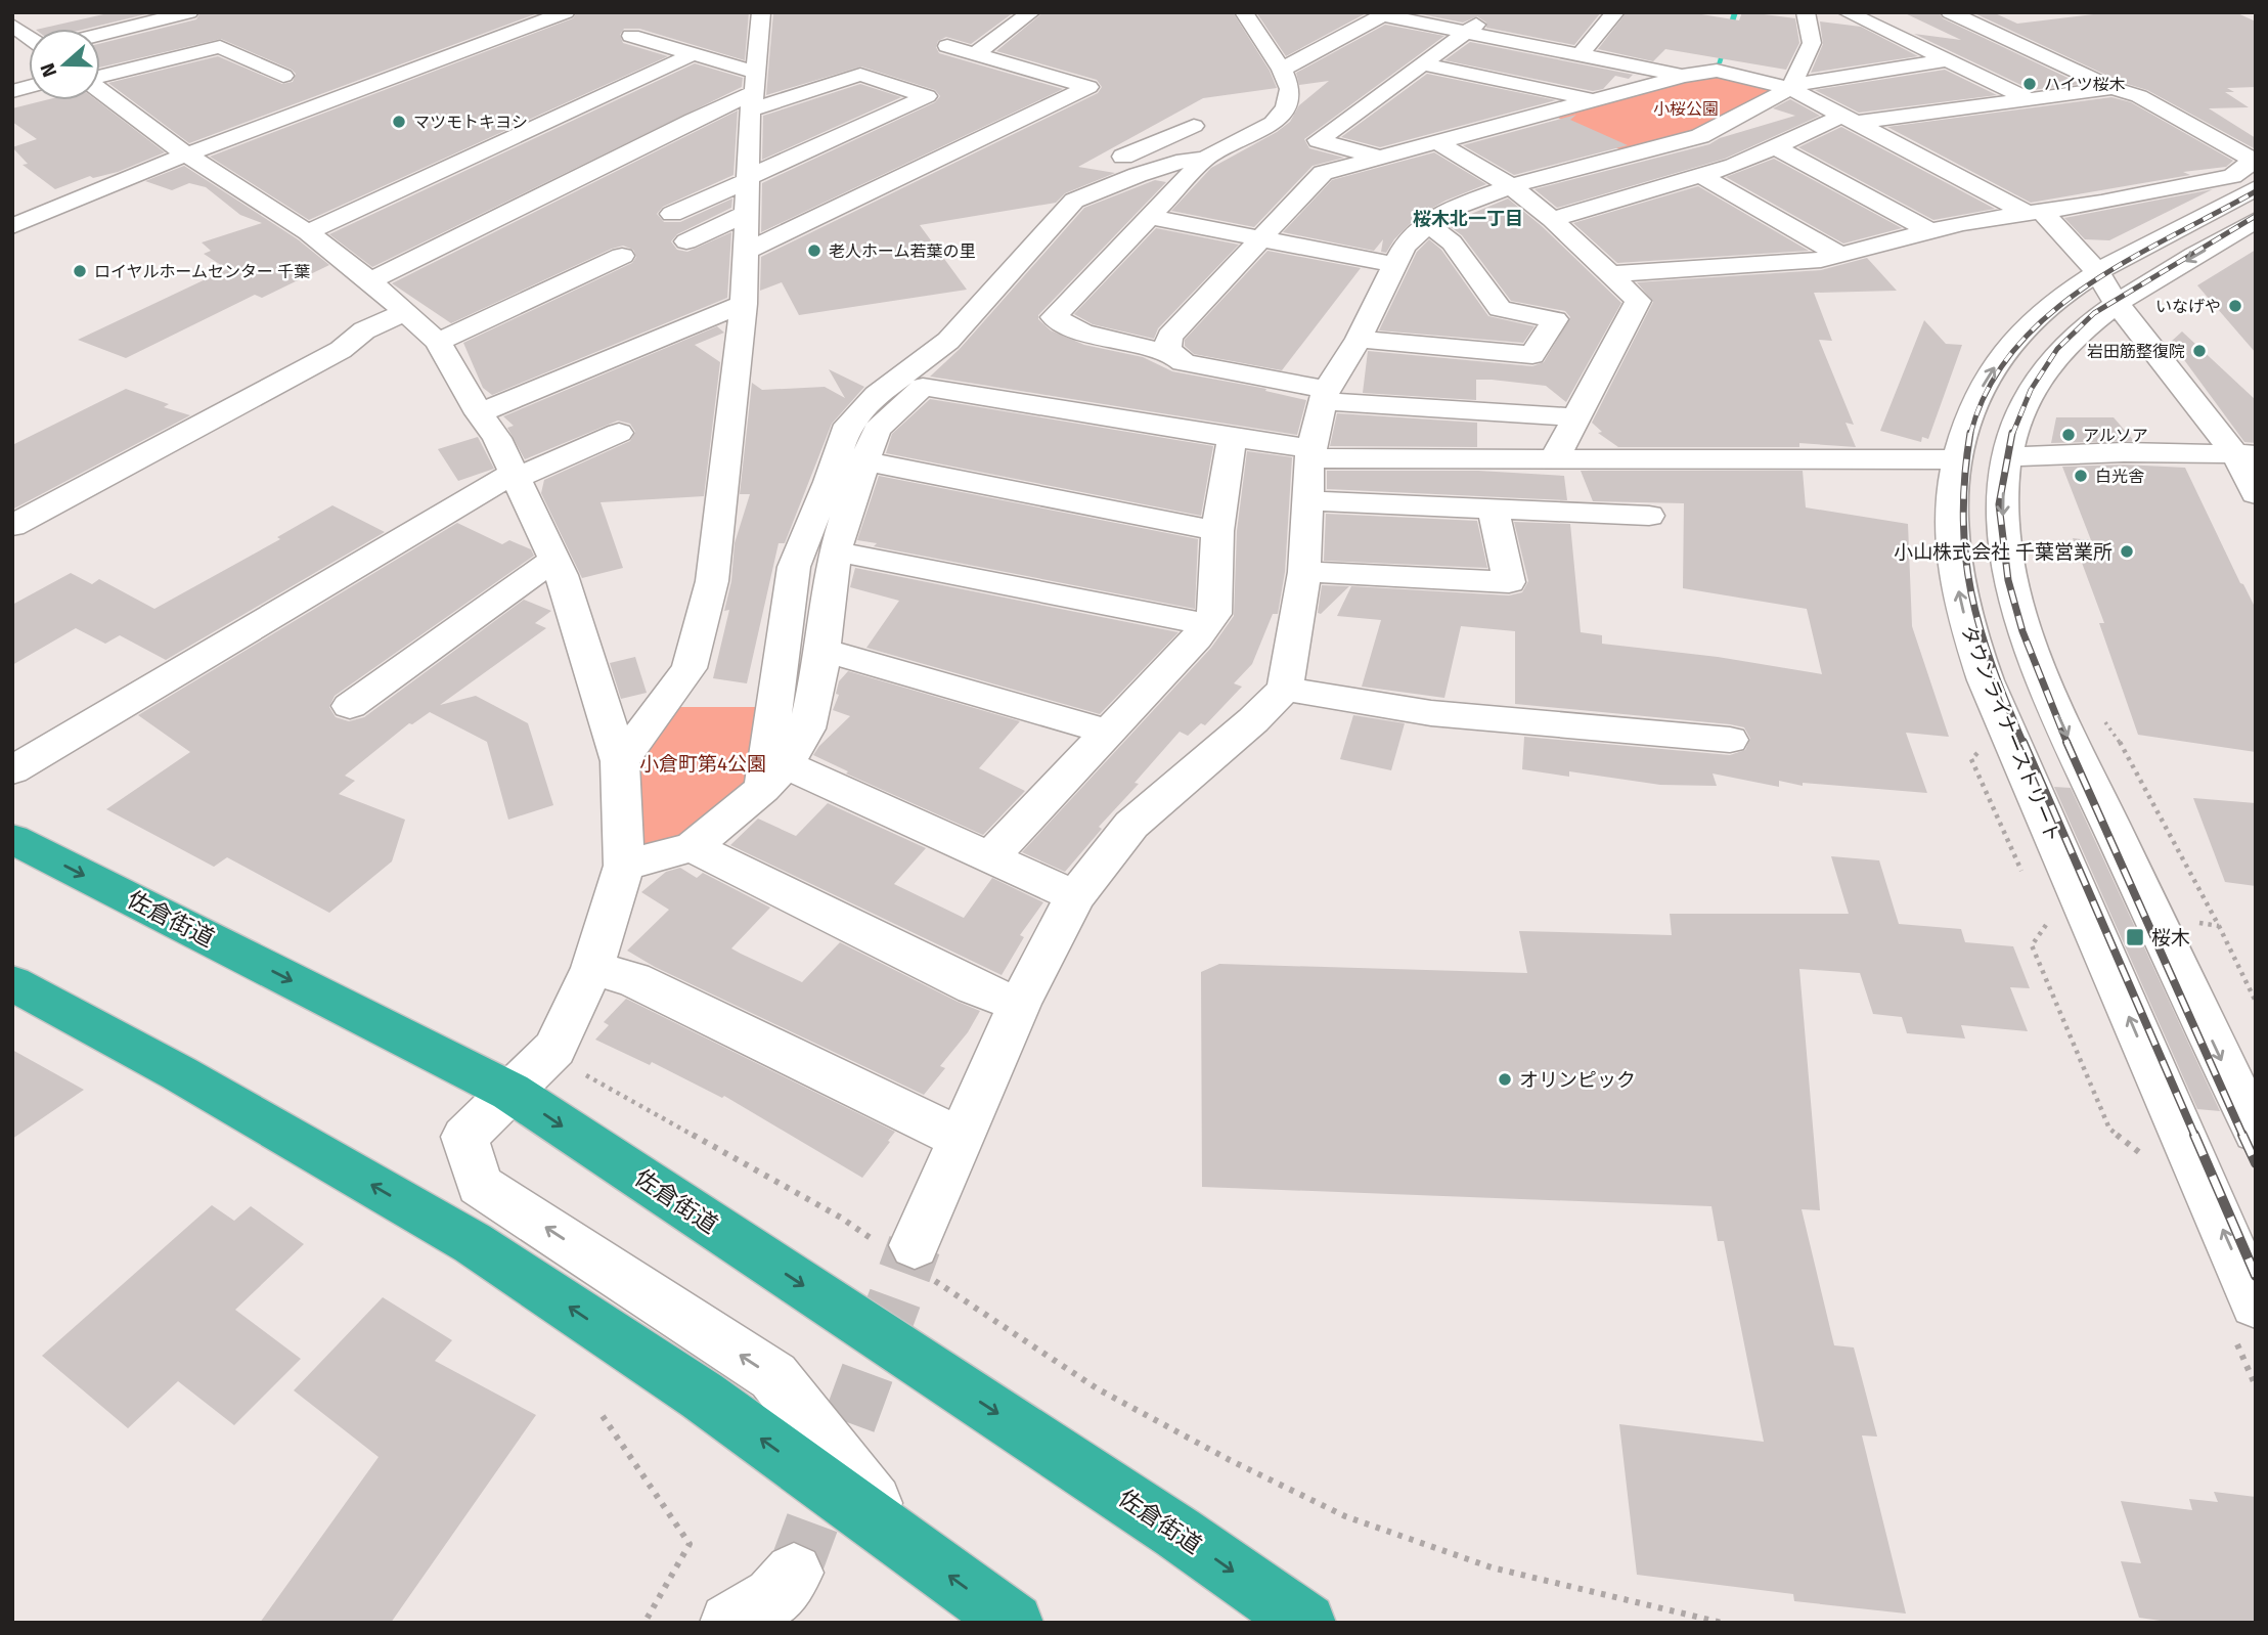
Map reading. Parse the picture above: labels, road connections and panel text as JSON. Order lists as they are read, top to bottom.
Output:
{
  "streets": {
    "highway": ["佐倉街道"],
    "street": ["タウンライナーストリート"]
  },
  "districts": ["桜木北一丁目"],
  "parks": ["小桜公園", "小倉町第4公園"],
  "places": {
    "other": [
      "ハイツ桜木",
      "マツモトキヨシ",
      "老人ホーム若葉の里",
      "ロイヤルホームセンター 千葉",
      "いなげや",
      "岩田筋整復院",
      "アルソア",
      "白光舎",
      "小山株式会社 千葉営業所",
      "オリンピック"
    ],
    "transit": ["桜木"]
  },
  "north": "left"
}
